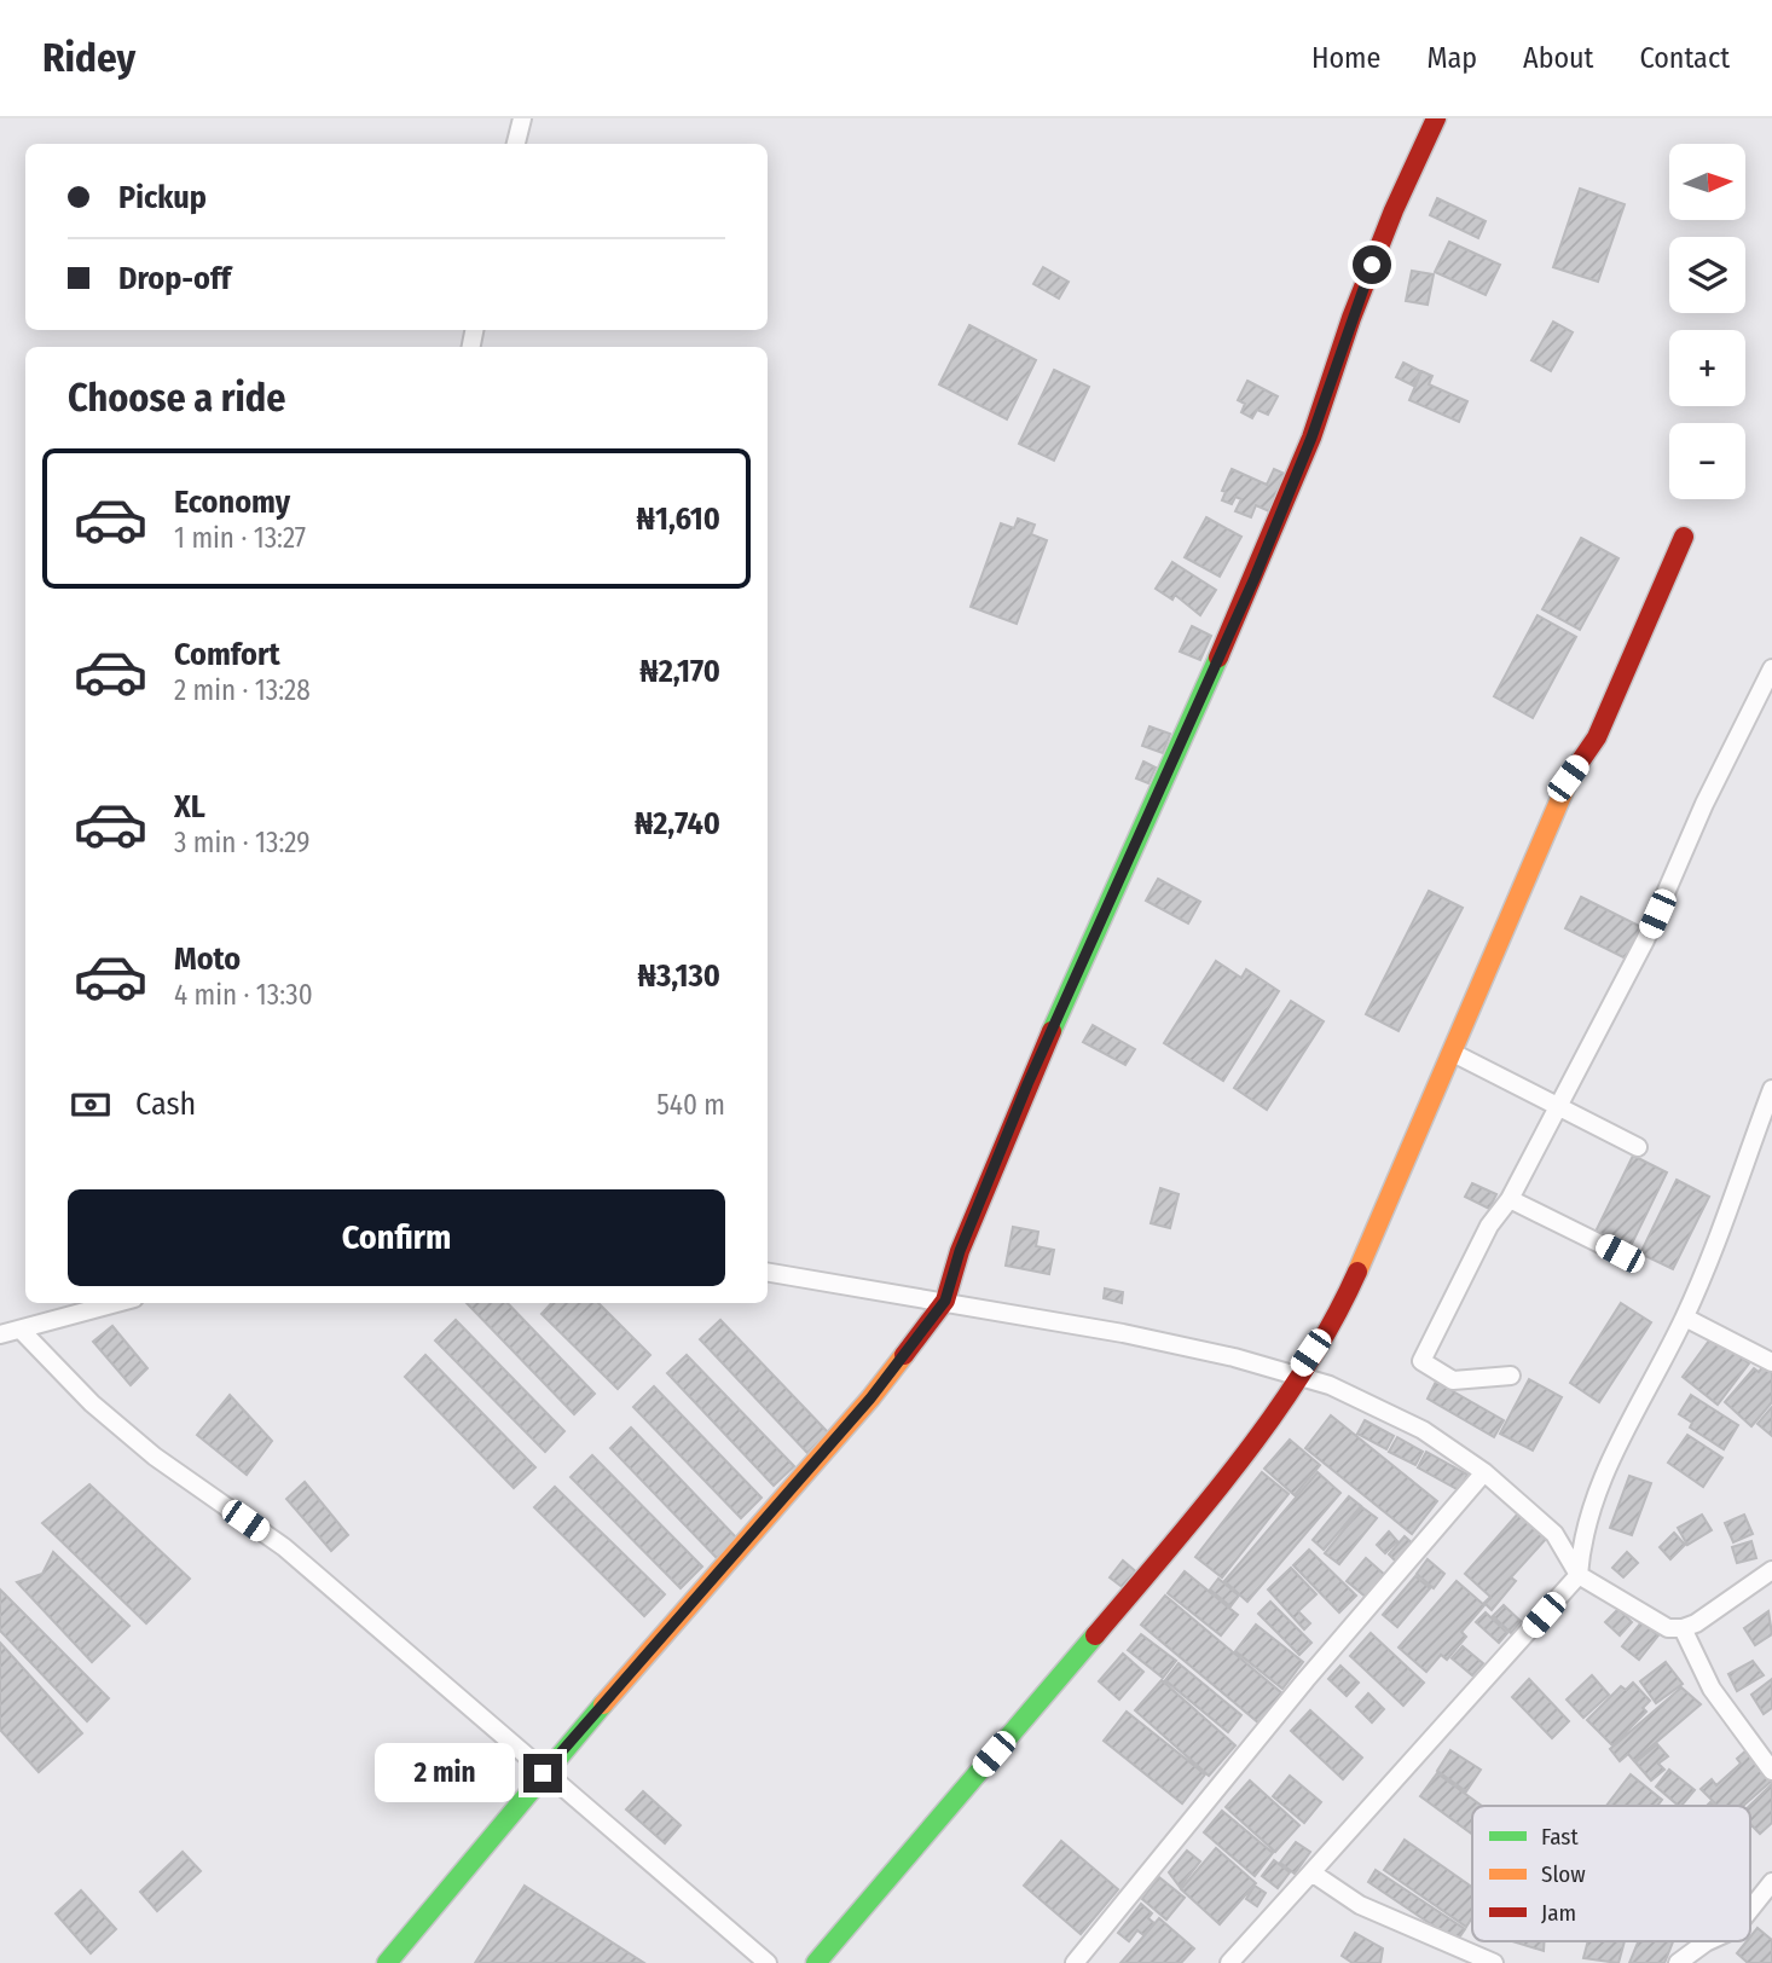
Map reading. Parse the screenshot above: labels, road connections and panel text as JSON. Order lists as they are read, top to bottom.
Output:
{
  "legend": ["Fast", "Slow", "Jam"],
  "north": "right",
  "page": {
    "header": "Ridey",
    "nav": [
      "Home",
      "Map",
      "About",
      "Contact"
    ],
    "map_buttons": ["+", "−"],
    "banner": ["Pickup", "Drop-off"],
    "heading": "Choose a ride",
    "list": [
      {
        "name": "Economy",
        "note": "1 min · 13:27",
        "value": "₦1,610"
      },
      {
        "name": "Comfort",
        "note": "2 min · 13:28",
        "value": "₦2,170"
      },
      {
        "name": "XL",
        "note": "3 min · 13:29",
        "value": "₦2,740"
      },
      {
        "name": "Moto",
        "note": "4 min · 13:30",
        "value": "₦3,130"
      }
    ],
    "pay": ["Cash", "540 m"],
    "buttons": "Confirm",
    "bubble": "2 min"
  }
}
